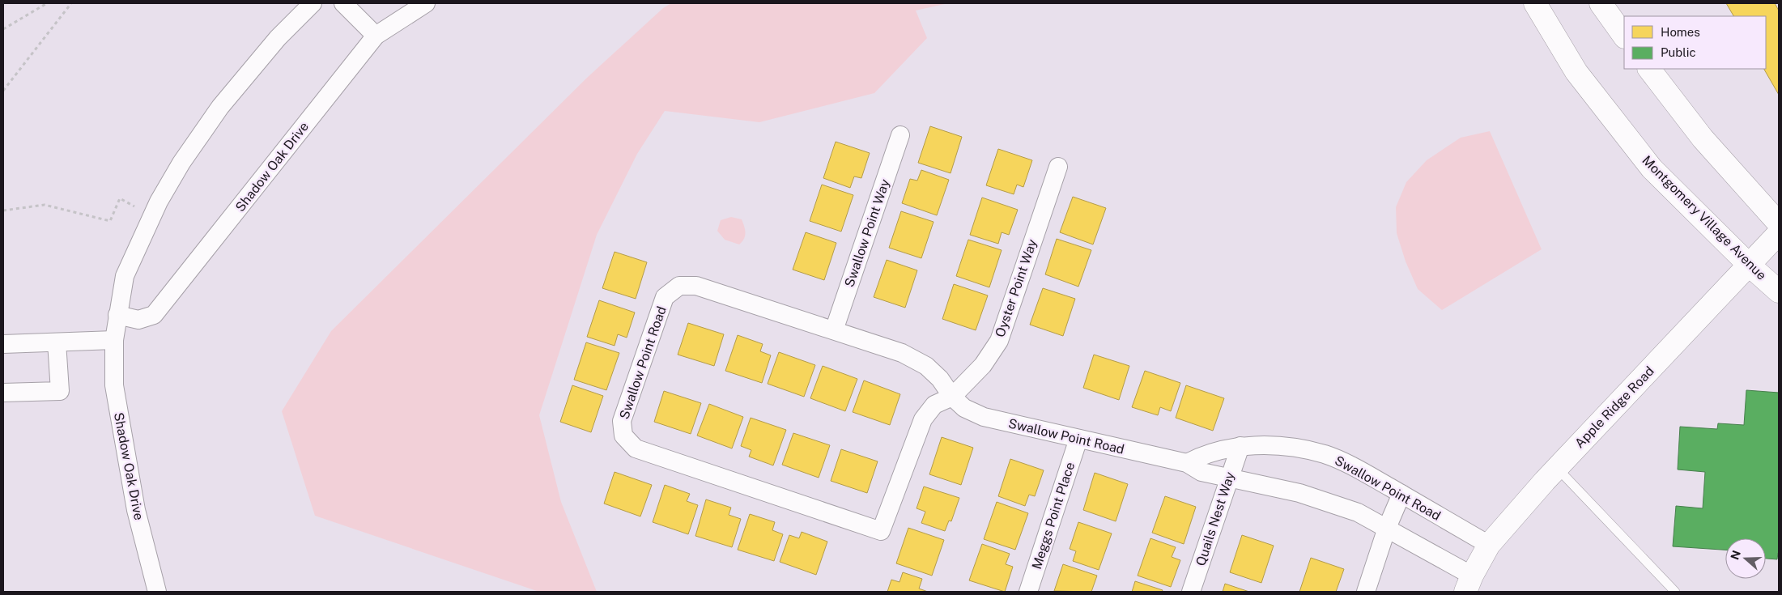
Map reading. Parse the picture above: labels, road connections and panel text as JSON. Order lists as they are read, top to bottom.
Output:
{
  "streets": {
    "main road": ["Montgomery Village Avenue", "Apple Ridge Road"],
    "street": [
      "Shadow Oak Drive",
      "Swallow Point Way",
      "Oyster Point Way",
      "Swallow Point Road",
      "Meggs Point Place",
      "Quails Nest Way"
    ]
  },
  "crossings": [
    ["Montgomery Village Avenue", "Apple Ridge Road"],
    ["Swallow Point Way", "Swallow Point Road"],
    ["Oyster Point Way", "Swallow Point Road"],
    ["Swallow Point Road", "Apple Ridge Road"],
    ["Swallow Point Road", "Meggs Point Place"],
    ["Swallow Point Road", "Quails Nest Way"]
  ],
  "legend": ["Homes", "Public"],
  "north": "left"
}
